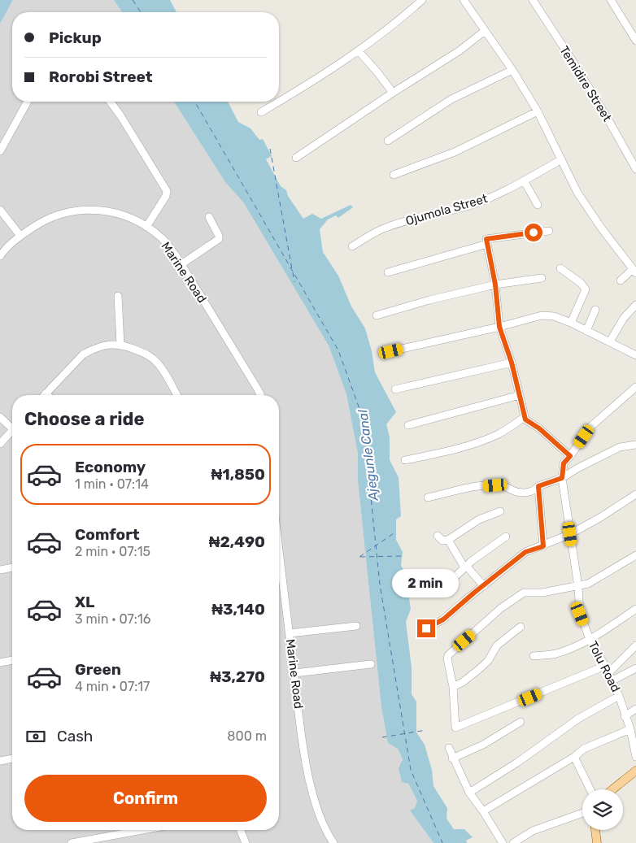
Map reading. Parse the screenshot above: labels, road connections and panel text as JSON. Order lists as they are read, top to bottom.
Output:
{
  "streets": {
    "street": [
      "Temidire Street",
      "Ojumola Street",
      "Marine Road",
      "Tolu Road"
    ]
  },
  "water": ["Ajegunle Canal"],
  "page": {
    "banner": ["Pickup", "Rorobi Street"],
    "heading": "Choose a ride",
    "list": [
      {
        "name": "Economy",
        "note": "1 min · 07:14",
        "value": "₦1,850"
      },
      {
        "name": "Comfort",
        "note": "2 min · 07:15",
        "value": "₦2,490"
      },
      {
        "name": "XL",
        "note": "3 min · 07:16",
        "value": "₦3,140"
      },
      {
        "name": "Green",
        "note": "4 min · 07:17",
        "value": "₦3,270"
      }
    ],
    "bubble": "2 min",
    "pay": ["Cash", "800 m"],
    "buttons": "Confirm"
  }
}
